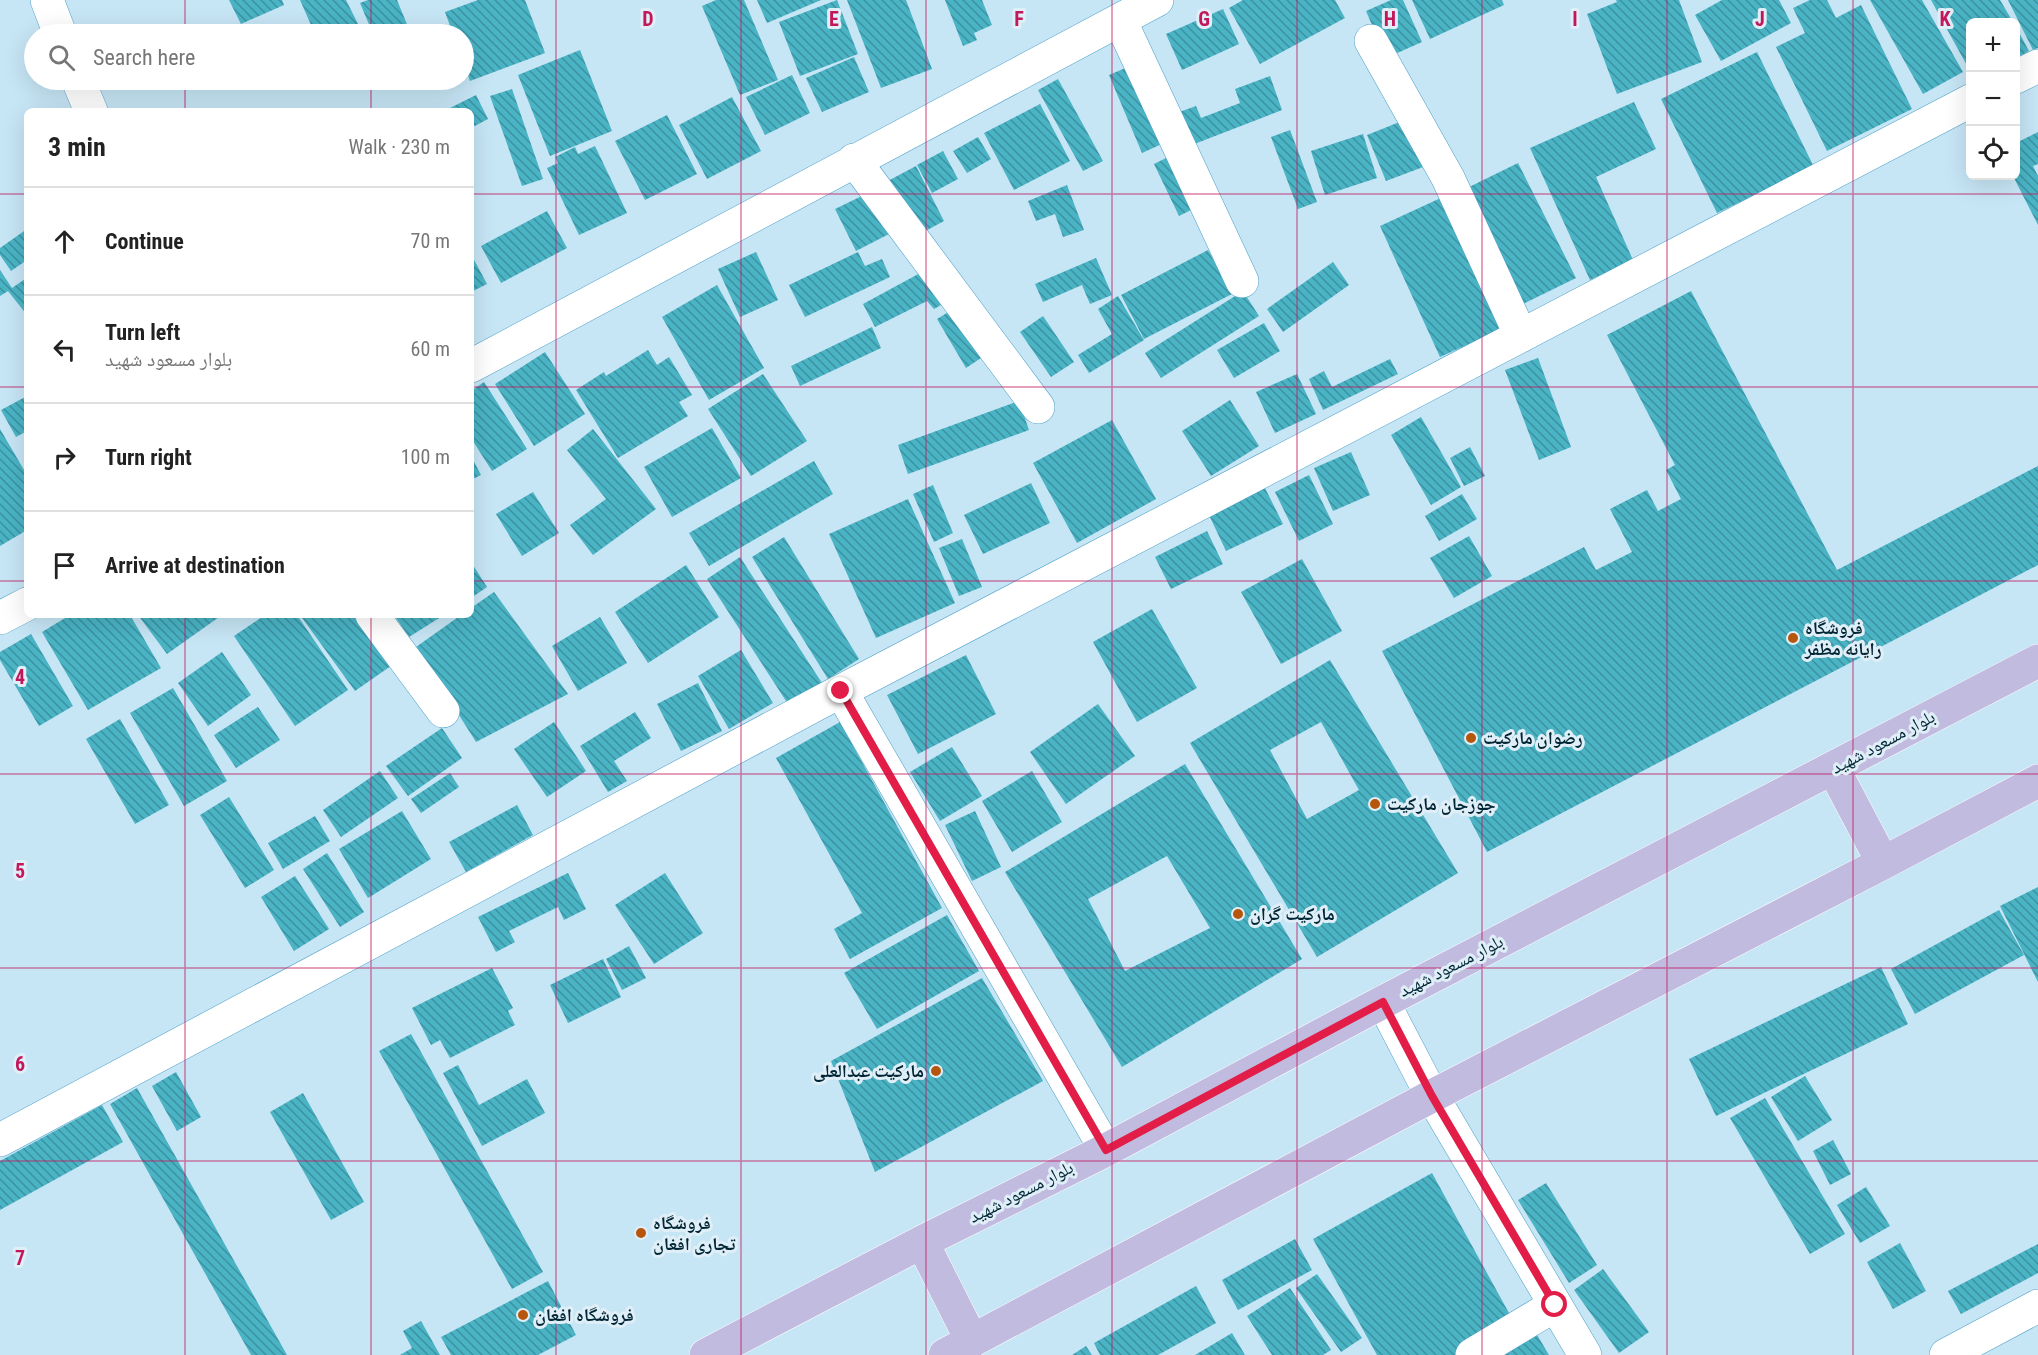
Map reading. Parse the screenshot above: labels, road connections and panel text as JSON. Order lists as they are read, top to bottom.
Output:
{
  "streets": {
    "main road": ["بلوار مسعود شهید"]
  },
  "places": [
    "فروشگاه رایانه مظفر",
    "رضوان مارکیت",
    "جوزجان مارکیت",
    "مارکیت گران",
    "مارکیت عبدالعلی",
    "فروشگاه تجاری افغان",
    "فروشگاه افغان"
  ],
  "page": {
    "map_buttons": ["+", "−"],
    "search": "Search here",
    "heading": ["3 min", "Walk · 230 m"],
    "list": [
      ["Continue", "70 m"],
      ["Turn left", "بلوار مسعود شهید", "60 m"],
      ["Turn right", "100 m"],
      "Arrive at destination"
    ]
  },
  "grid": {
    "columns": [
      "D",
      "E",
      "F",
      "G",
      "H",
      "I",
      "J",
      "K"
    ],
    "rows": [
      "4",
      "5",
      "6",
      "7"
    ]
  }
}
